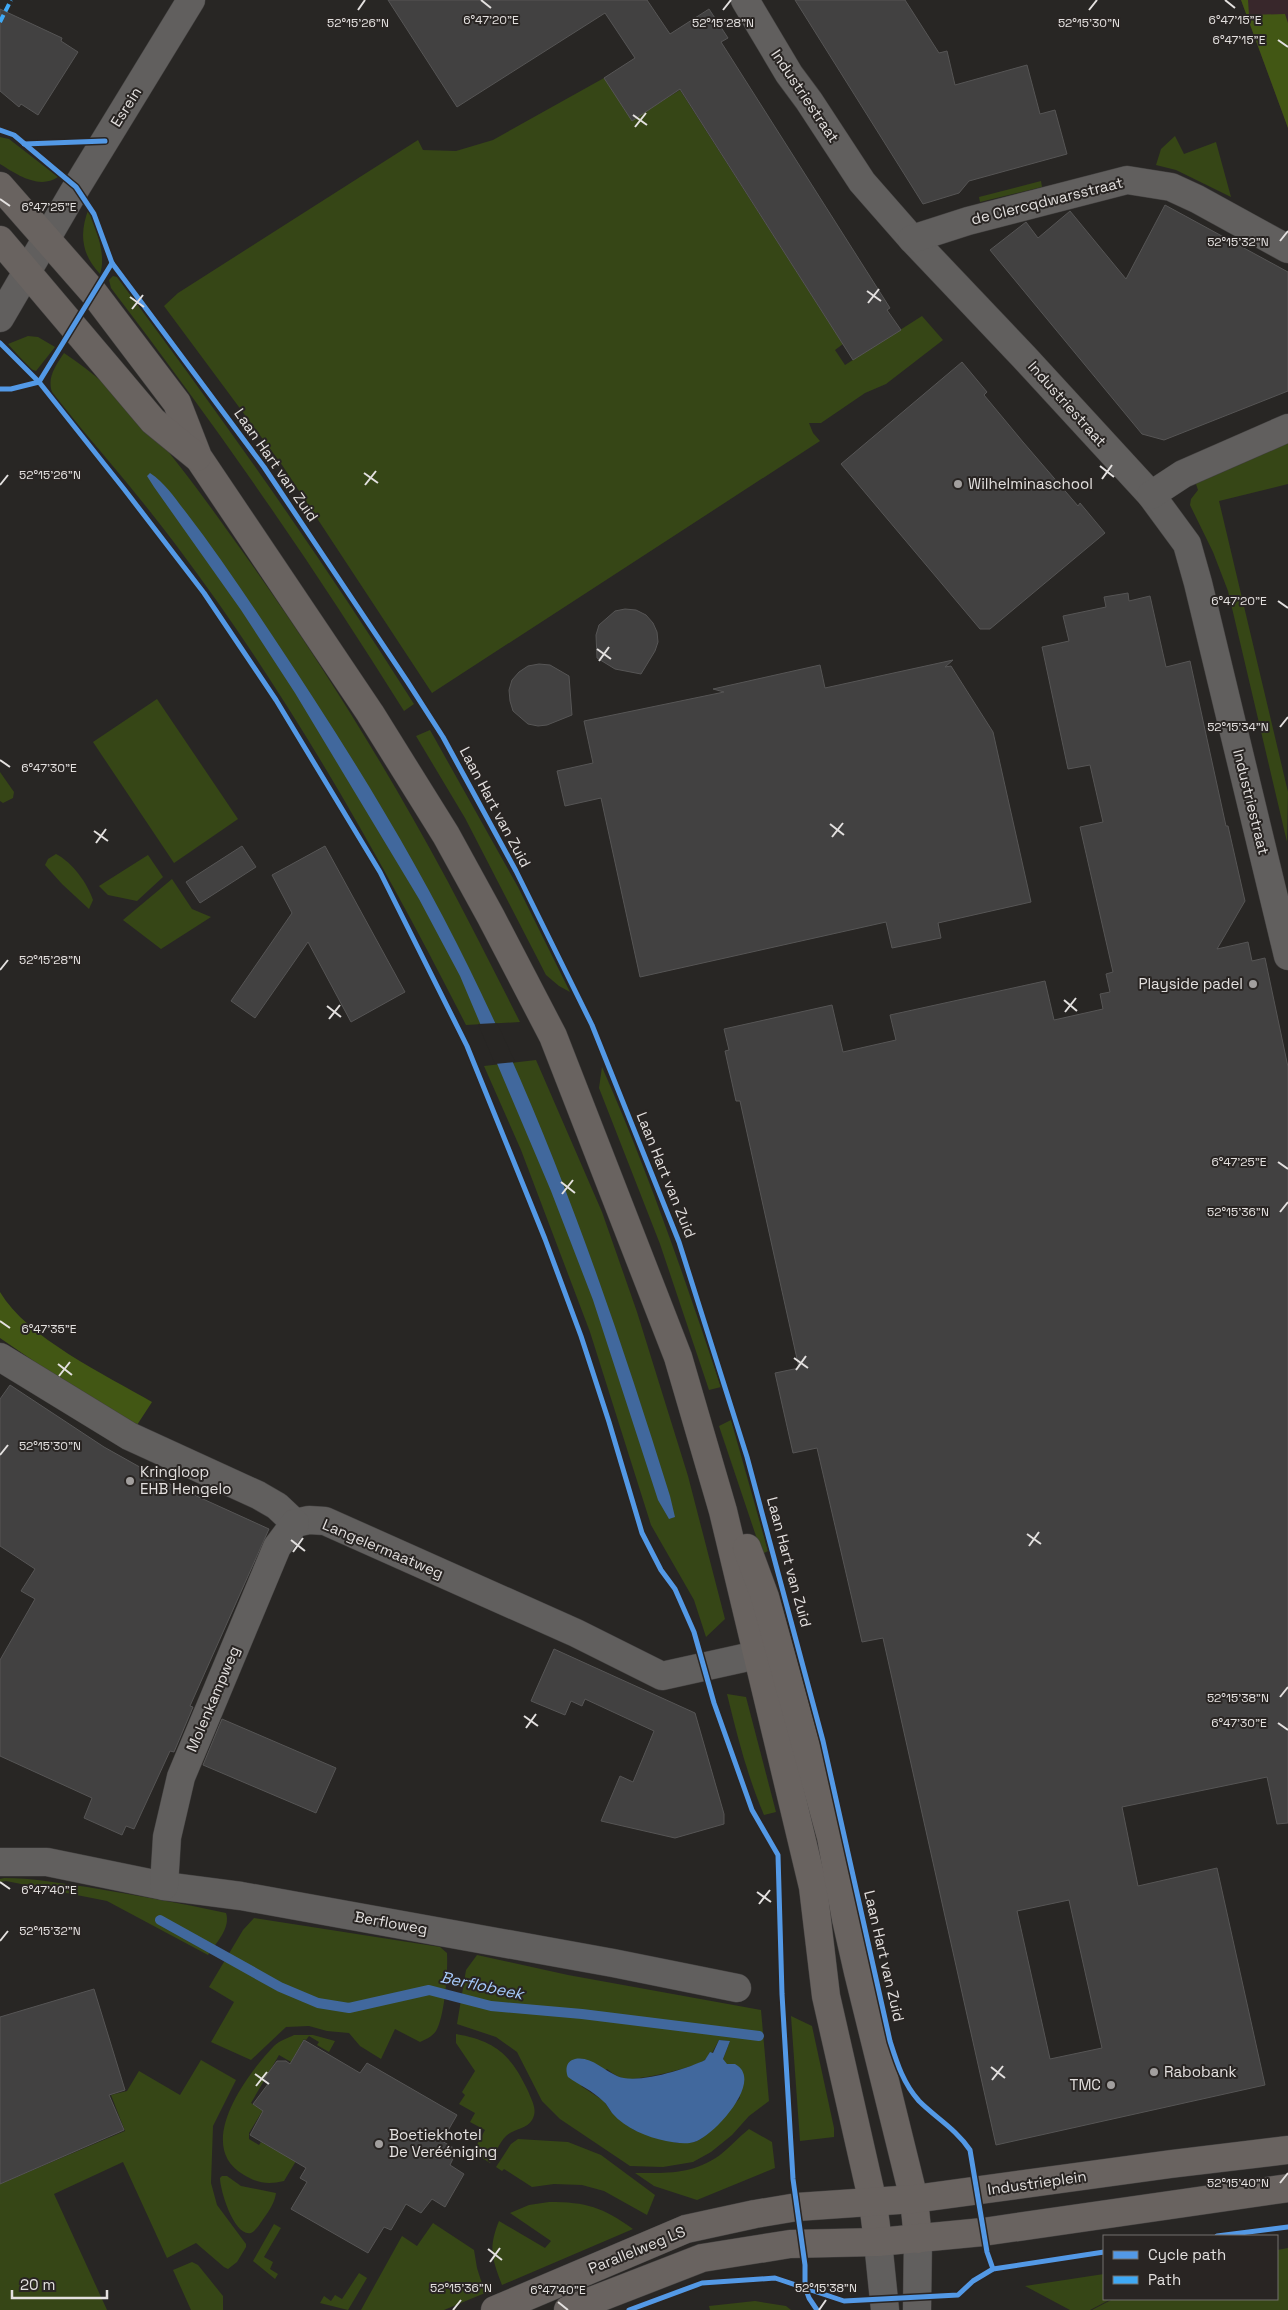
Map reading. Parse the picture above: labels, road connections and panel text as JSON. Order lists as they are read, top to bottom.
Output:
{
  "streets": {
    "main road": ["Laan Hart van Zuid", "Industrieplein", "Parallelweg LS"],
    "street": [
      "Industriestraat",
      "Esrein",
      "de Clercqdwarsstraat",
      "Langelermaatweg",
      "Molenkampweg",
      "Berfloweg"
    ]
  },
  "crossings": [
    ["Industriestraat", "de Clercqdwarsstraat"],
    ["Esrein", "Laan Hart van Zuid"],
    ["Laan Hart van Zuid", "Langelermaatweg"],
    ["Laan Hart van Zuid", "Industrieplein"],
    ["Laan Hart van Zuid", "Parallelweg LS"],
    ["Langelermaatweg", "Molenkampweg"],
    ["Molenkampweg", "Berfloweg"],
    ["Industrieplein", "Parallelweg LS"]
  ],
  "water": ["Berflobeek"],
  "places": [
    "Wilhelminaschool",
    "Playside padel",
    "Kringloop EHB Hengelo",
    "Rabobank",
    "TMC",
    "Boetiekhotel De Verééniging"
  ],
  "legend": ["Cycle path", "Path"],
  "scale_bar": "20 m",
  "coordinates": [
    "6°47'20\"E",
    "6°47'15\"E",
    "52°15'26\"N",
    "52°15'28\"N",
    "52°15'30\"N",
    "6°47'25\"E",
    "52°15'32\"N",
    "52°15'34\"N",
    "6°47'30\"E",
    "52°15'36\"N",
    "6°47'35\"E",
    "52°15'38\"N",
    "6°47'40\"E",
    "52°15'40\"N"
  ]
}
